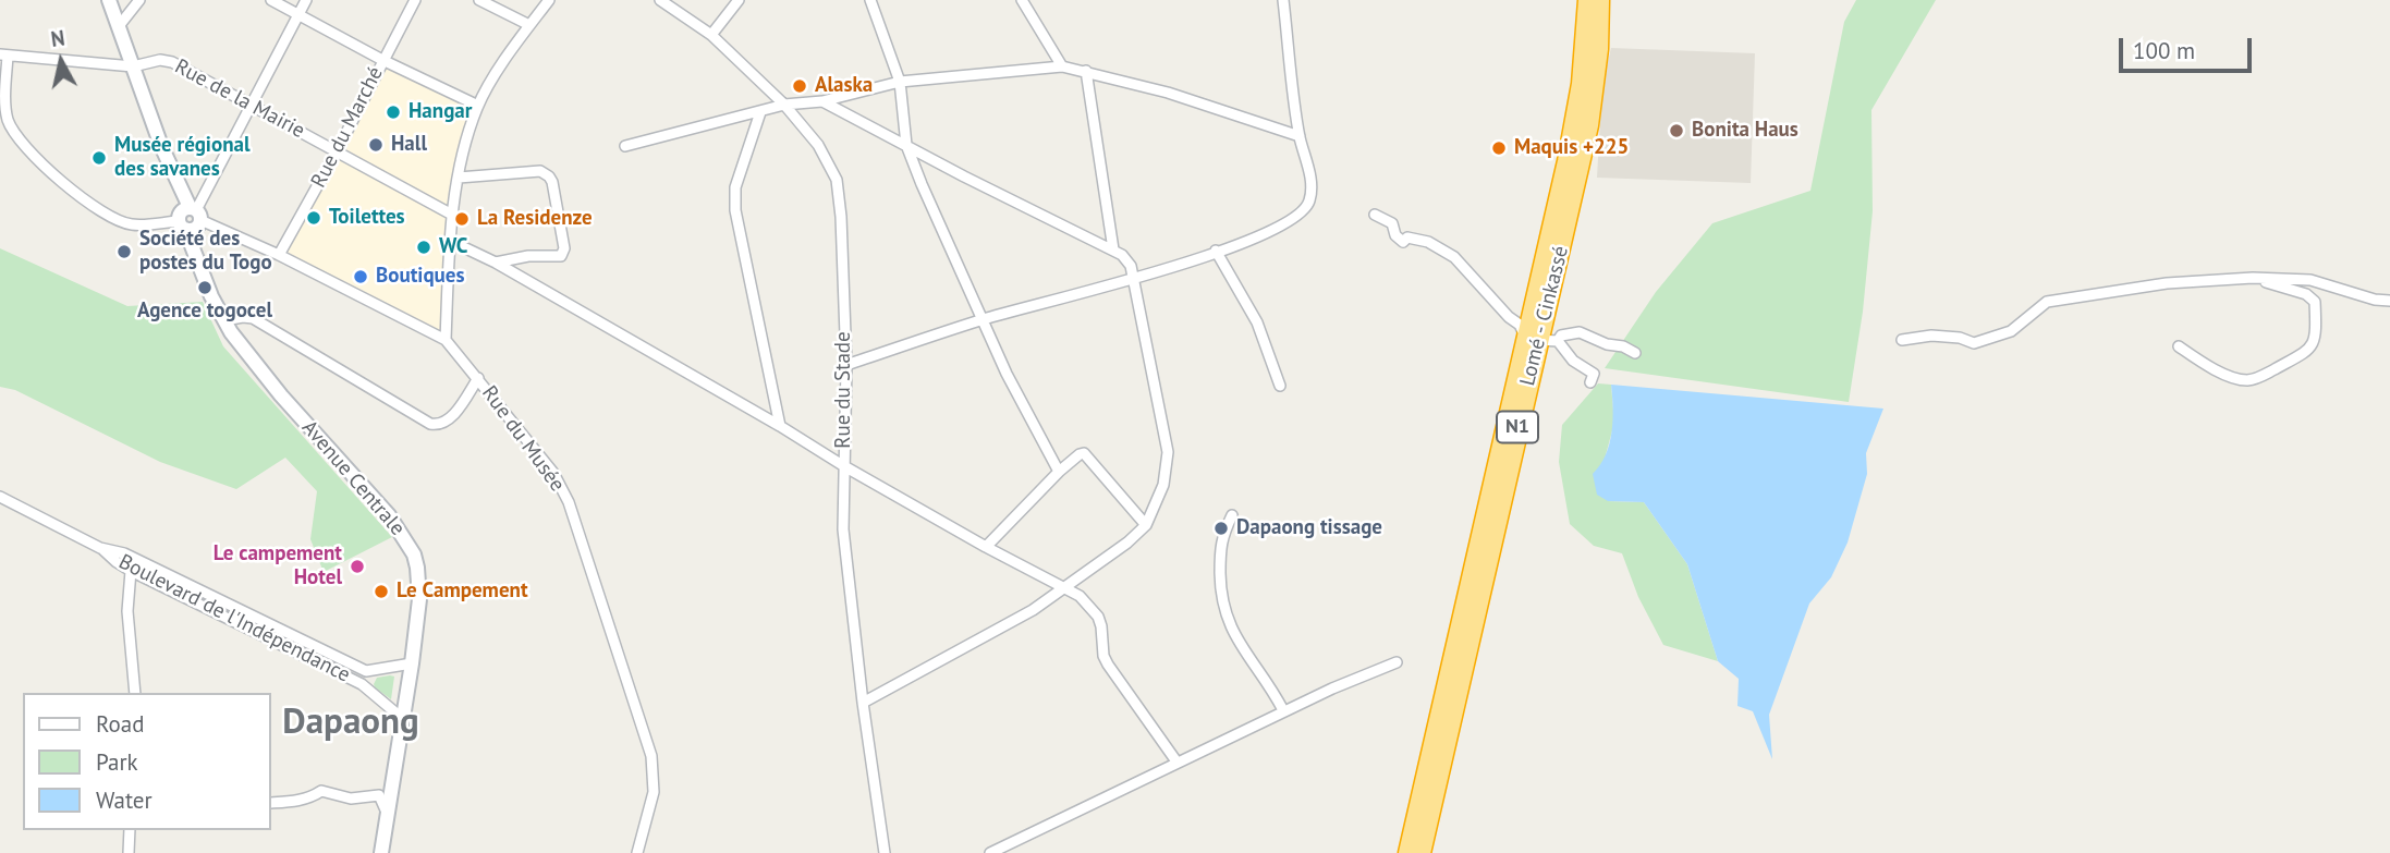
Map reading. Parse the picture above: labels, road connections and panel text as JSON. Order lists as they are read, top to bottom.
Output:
{
  "streets": {
    "highway": ["Lomé - Cinkassé", "N1"],
    "main road": ["Avenue Centrale"],
    "street": [
      "Rue de la Mairie",
      "Rue du Marché",
      "Rue du Stade",
      "Rue du Musée",
      "Boulevard de l'Indépendance"
    ]
  },
  "crossings": [
    ["Rue de la Mairie", "Rue du Marché"],
    ["Rue de la Mairie", "Rue du Musée"],
    ["Rue de la Mairie", "Avenue Centrale"],
    ["Rue du Marché", "Rue du Musée"],
    ["Rue du Musée", "Avenue Centrale"],
    ["Avenue Centrale", "Boulevard de l'Indépendance"]
  ],
  "districts": ["Dapaong"],
  "places": [
    "Alaska",
    "Hangar",
    "Bonita Haus",
    "Hall",
    "Maquis +225",
    "Musée régional des savanes",
    "Toilettes",
    "La Residenze",
    "WC",
    "Société des postes du Togo",
    "Boutiques",
    "Agence togocel",
    "Dapaong tissage",
    "Le campement Hotel",
    "Le Campement"
  ],
  "legend": ["Road", "Park", "Water"],
  "scale_bar": "100 m",
  "north": "top"
}
